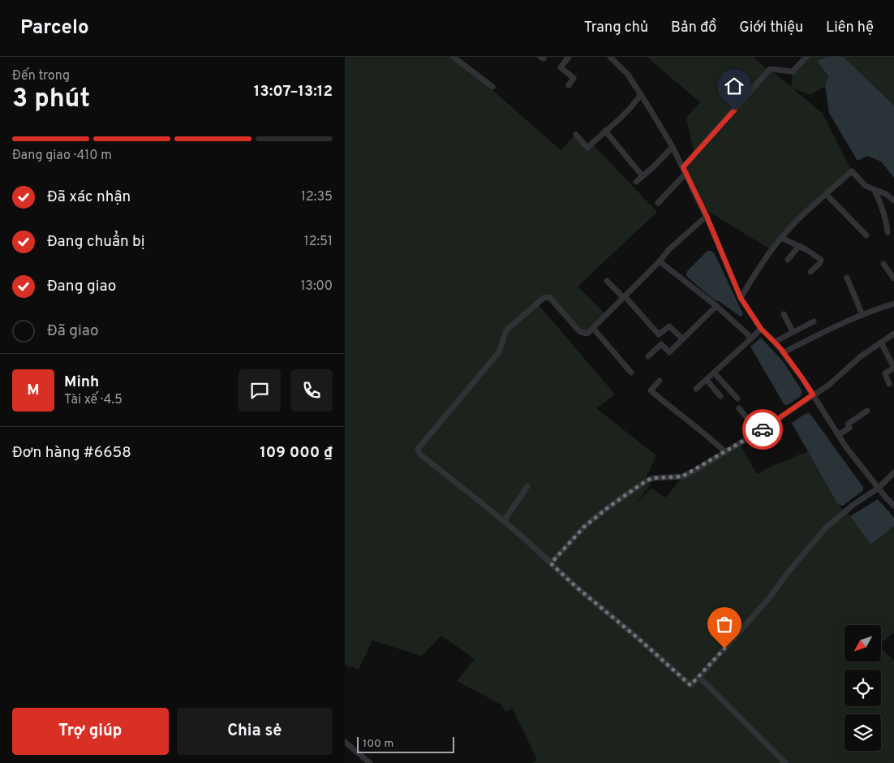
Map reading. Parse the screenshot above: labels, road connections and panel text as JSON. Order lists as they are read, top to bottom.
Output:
{
  "scale_bar": "100 m",
  "north": "bottom left",
  "page": {
    "header": "Parcelo",
    "nav": [
      "Trang chủ",
      "Bản đồ",
      "Giới thiệu",
      "Liên hệ"
    ],
    "heading": ["3 phút", "Đến trong", "13:07–13:12"],
    "panel": [
      "Minh",
      "Tài xế · 4.5",
      "Đơn hàng #6658",
      "109 000 ₫"
    ],
    "bar": "Đang giao · 410 m",
    "list": [
      ["Đã xác nhận", "12:35"],
      ["Đang chuẩn bị", "12:51"],
      ["Đang giao", "13:00"],
      "Đã giao"
    ],
    "round": "M",
    "buttons": ["Trợ giúp", "Chia sẻ"],
    "scale": "100 m"
  }
}
